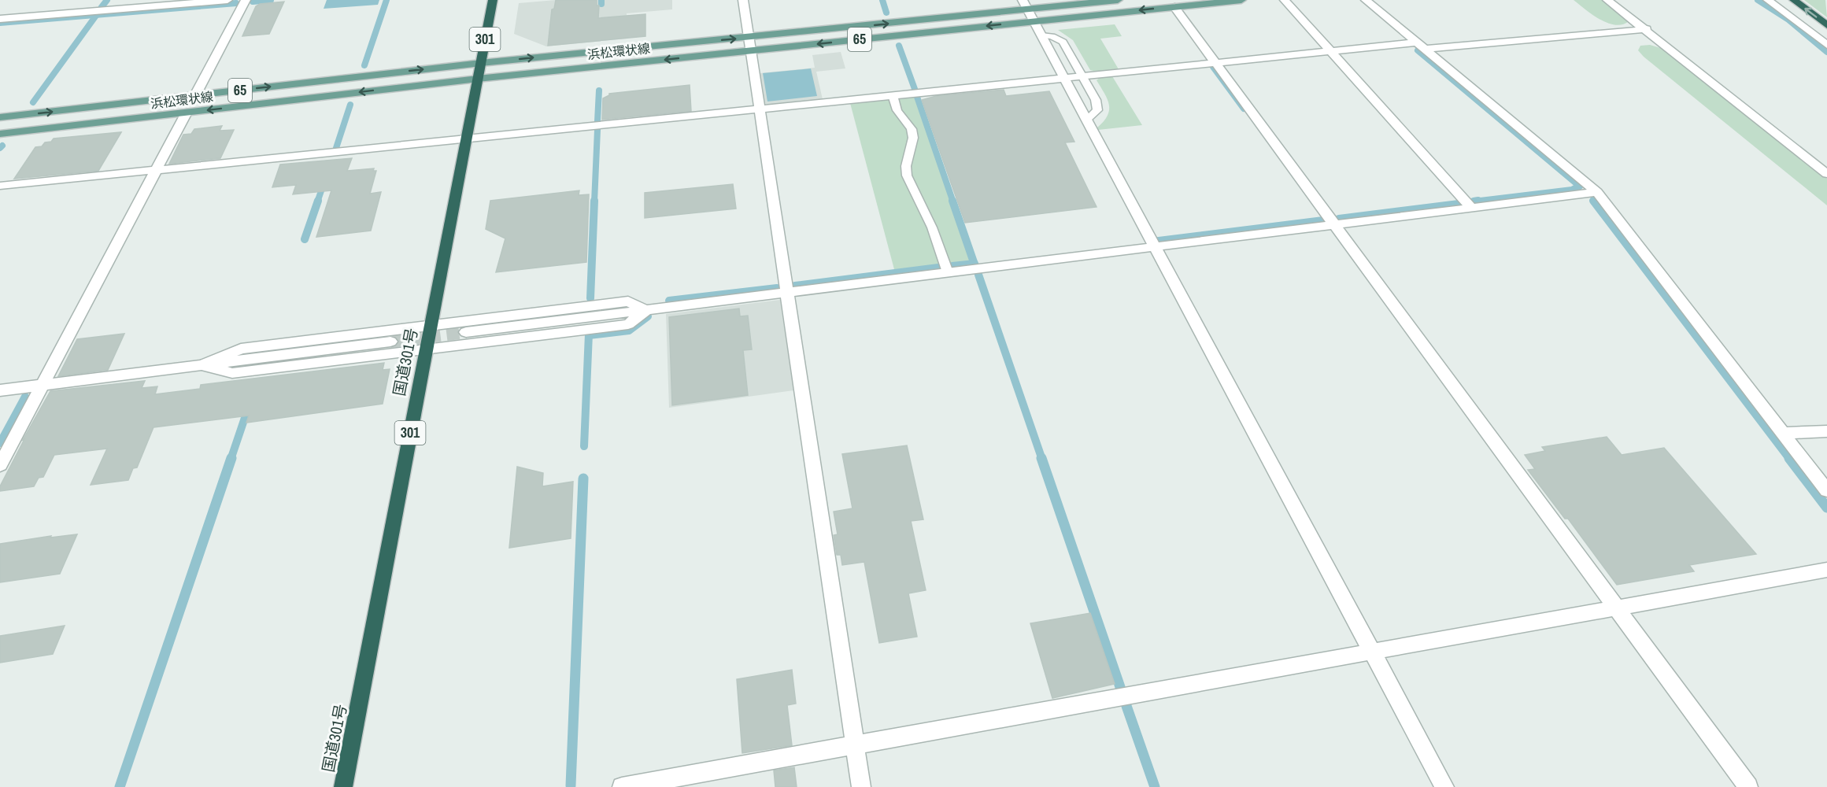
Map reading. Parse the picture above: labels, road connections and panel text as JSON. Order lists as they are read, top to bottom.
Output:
{
  "streets": {
    "highway": ["301", "国道301号"],
    "main road": ["65", "浜松環状線"]
  },
  "crossings": [
    ["浜松環状線", "国道301号"]
  ]
}
